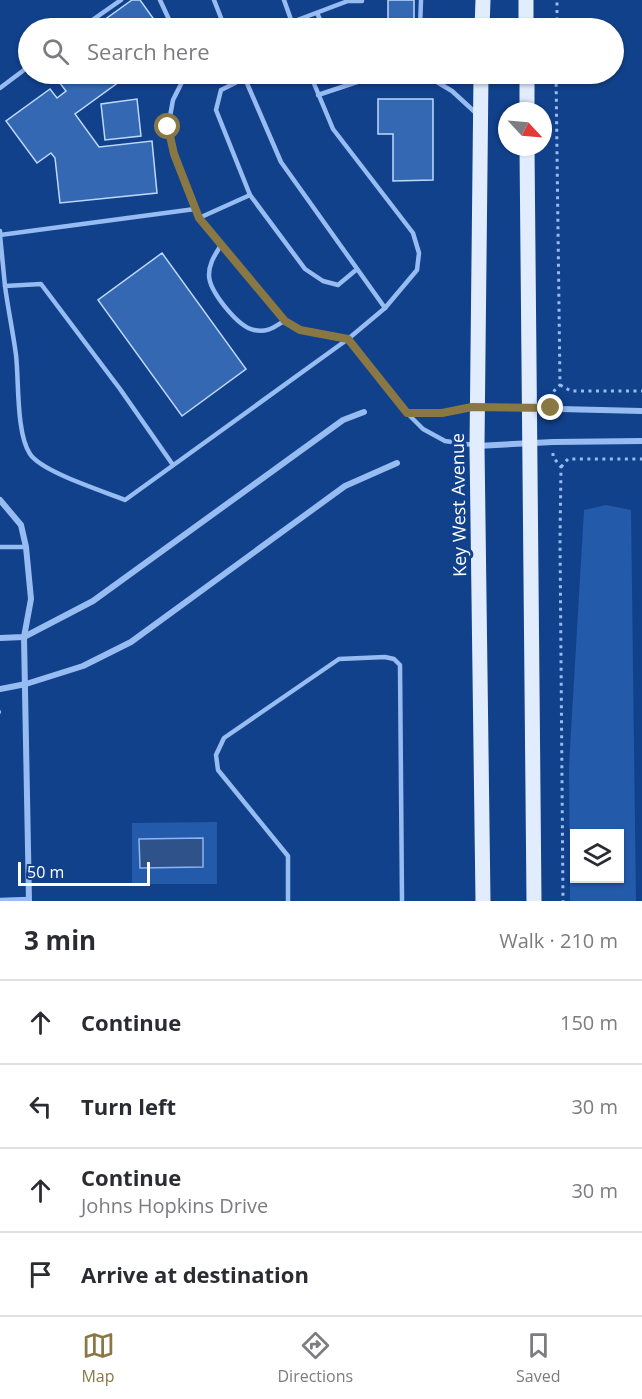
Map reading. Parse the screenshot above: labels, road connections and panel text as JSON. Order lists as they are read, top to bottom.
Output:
{
  "streets": {
    "main road": ["Key West Avenue"]
  },
  "scale_bar": "50 m",
  "north": "bottom right",
  "page": {
    "search": "Search here",
    "scale": "50 m",
    "heading": ["3 min", "Walk · 210 m"],
    "list": [
      ["Continue", "150 m"],
      ["Turn left", "30 m"],
      ["Continue", "Johns Hopkins Drive", "30 m"],
      "Arrive at destination"
    ],
    "nav": ["Map", "Directions", "Saved"]
  }
}
